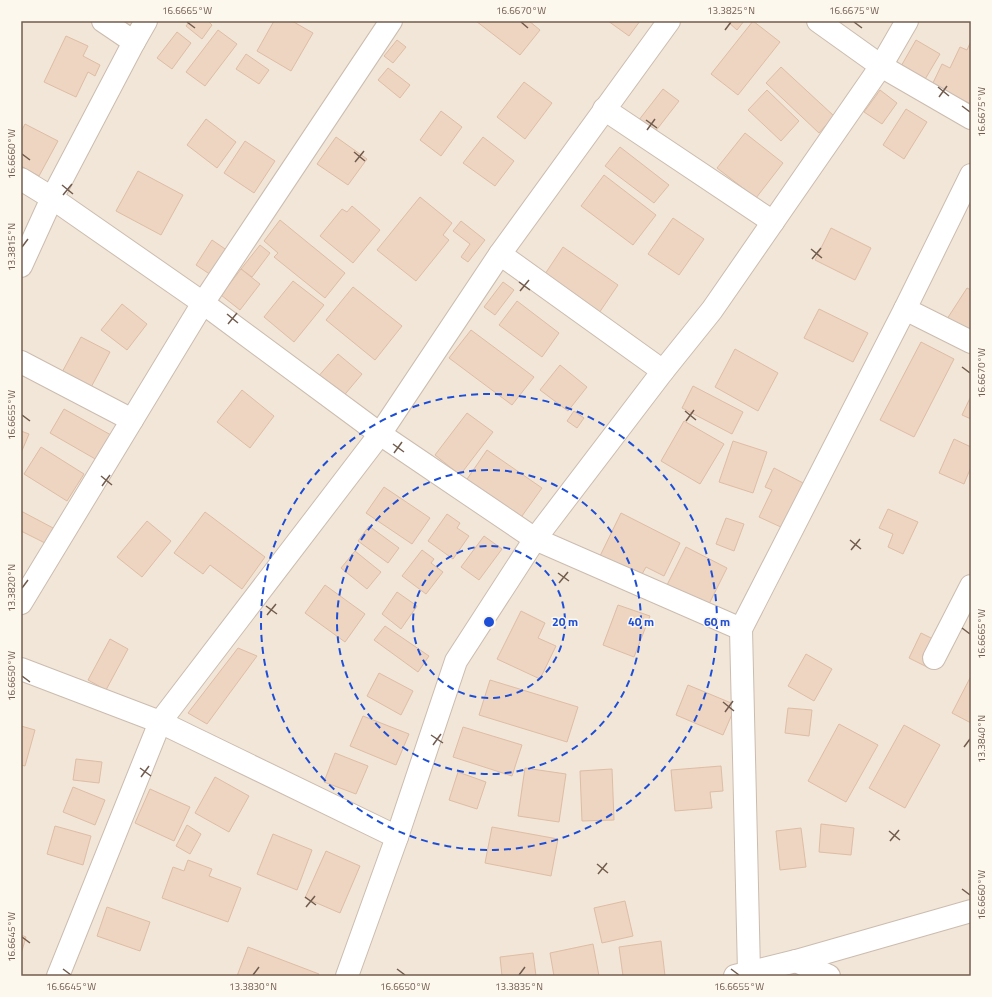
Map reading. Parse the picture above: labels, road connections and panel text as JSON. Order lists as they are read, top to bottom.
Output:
{
  "coordinates": [
    "16.6665°W",
    "16.6670°W",
    "13.3825°N",
    "16.6675°W",
    "16.6660°W",
    "13.3815°N",
    "16.6655°W",
    "13.3820°N",
    "16.6650°W",
    "13.3840°N",
    "16.6645°W",
    "13.3830°N",
    "13.3835°N"
  ],
  "rings": ["20 m", "40 m", "60 m"]
}
